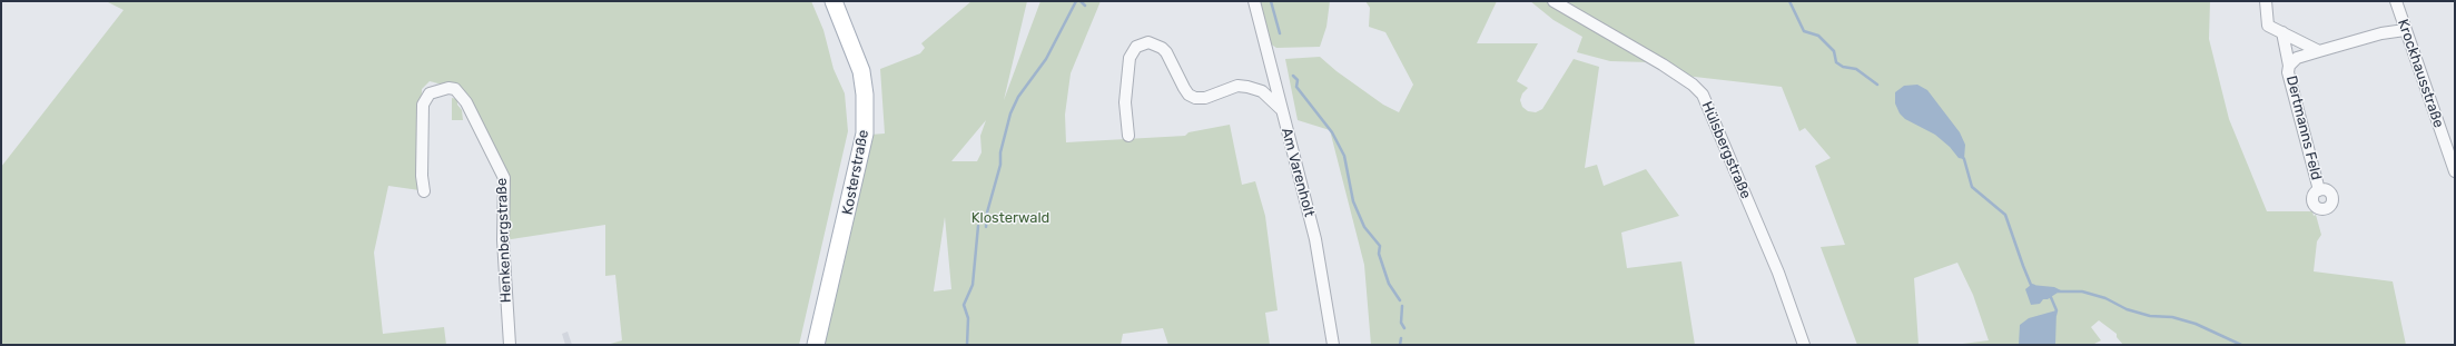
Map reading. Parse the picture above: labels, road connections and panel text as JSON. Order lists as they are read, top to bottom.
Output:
{
  "streets": {
    "main road": ["Kosterstraße"],
    "street": [
      "Krockhausstraße",
      "Dertmanns Feld",
      "Hülsbergstraße",
      "Am Varenholt",
      "Henkenbergstraße"
    ]
  },
  "crossings": [
    ["Krockhausstraße", "Dertmanns Feld"]
  ],
  "parks": ["Klosterwald"]
}
